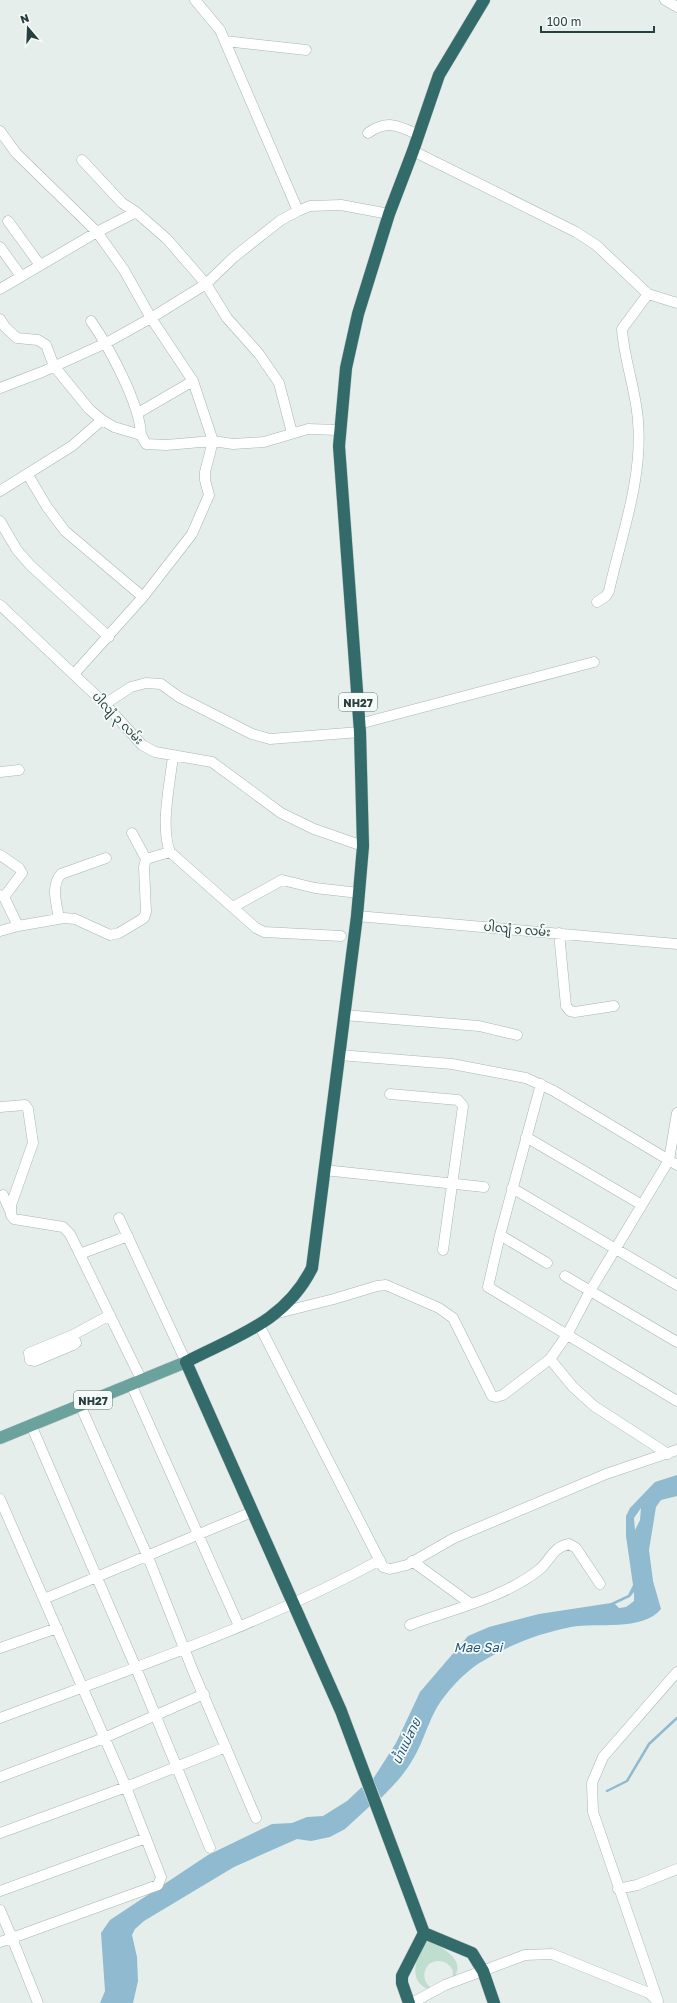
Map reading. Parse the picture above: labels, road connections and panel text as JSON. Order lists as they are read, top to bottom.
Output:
{
  "streets": {
    "highway": ["NH27"],
    "street": ["ပါလျံ ၃ လမ်း", "ပါလျံ ၁ လမ်း"]
  },
  "crossings": [
    ["NH27", "ပါလျံ ၃ လမ်း"],
    ["NH27", "ပါလျံ ၁ လမ်း"]
  ],
  "water": ["Mae Sai", "น้ำแม่สาย"],
  "scale_bar": "100 m",
  "north": "top"
}
